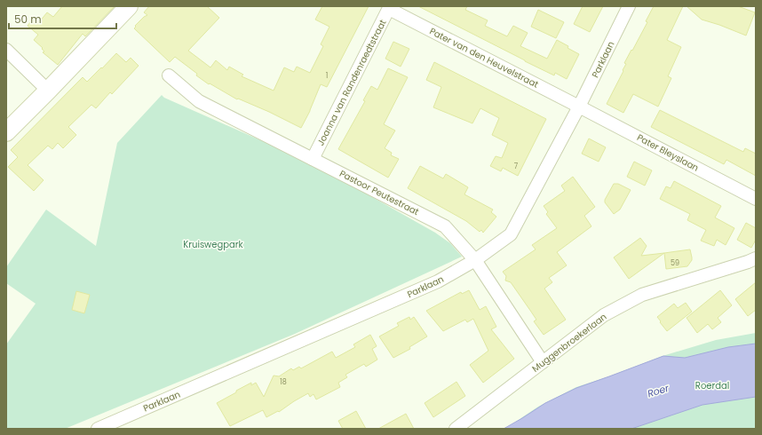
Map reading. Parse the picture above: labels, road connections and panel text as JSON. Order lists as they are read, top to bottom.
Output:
{
  "streets": {
    "street": [
      "Pater van den Heuvelstraat",
      "Parklaan",
      "Joanna van Randenraedtstraat",
      "Pater Bleyslaan",
      "Pastoor Peutestraat",
      "Muggenbroekerlaan"
    ]
  },
  "crossings": [
    ["Pater van den Heuvelstraat", "Parklaan"],
    ["Pater van den Heuvelstraat", "Joanna van Randenraedtstraat"],
    ["Pater van den Heuvelstraat", "Pater Bleyslaan"],
    ["Parklaan", "Pater Bleyslaan"],
    ["Parklaan", "Pastoor Peutestraat"],
    ["Joanna van Randenraedtstraat", "Pastoor Peutestraat"],
    ["Pastoor Peutestraat", "Muggenbroekerlaan"]
  ],
  "water": ["Roer"],
  "parks": ["Kruiswegpark", "Roerdal"],
  "house_numbers": [
    "1",
    "7",
    "59",
    "18"
  ],
  "scale_bar": "50 m"
}
